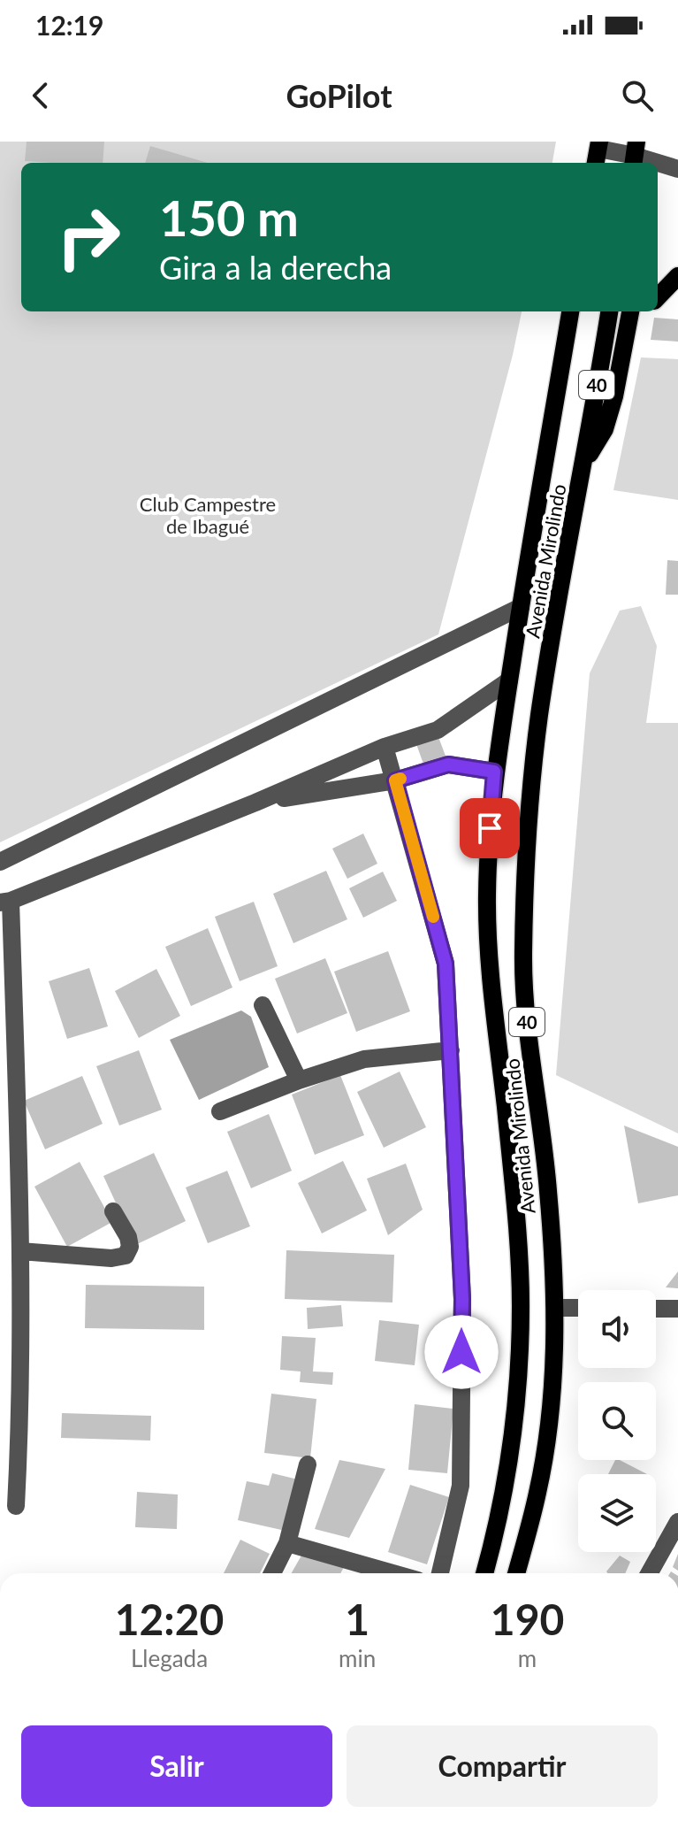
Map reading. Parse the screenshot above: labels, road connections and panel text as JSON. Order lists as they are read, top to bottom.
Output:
{
  "streets": {
    "main road": ["40", "Avenida Mirolindo"]
  },
  "parks": ["Club Campestre de Ibagué"],
  "page": {
    "status": "12:19",
    "header": "GoPilot",
    "turn": ["150 m", "Gira a la derecha"],
    "eta": [
      "12:20",
      "Llegada",
      "1",
      "min",
      "190",
      "m"
    ],
    "buttons": ["Salir", "Compartir"]
  }
}
